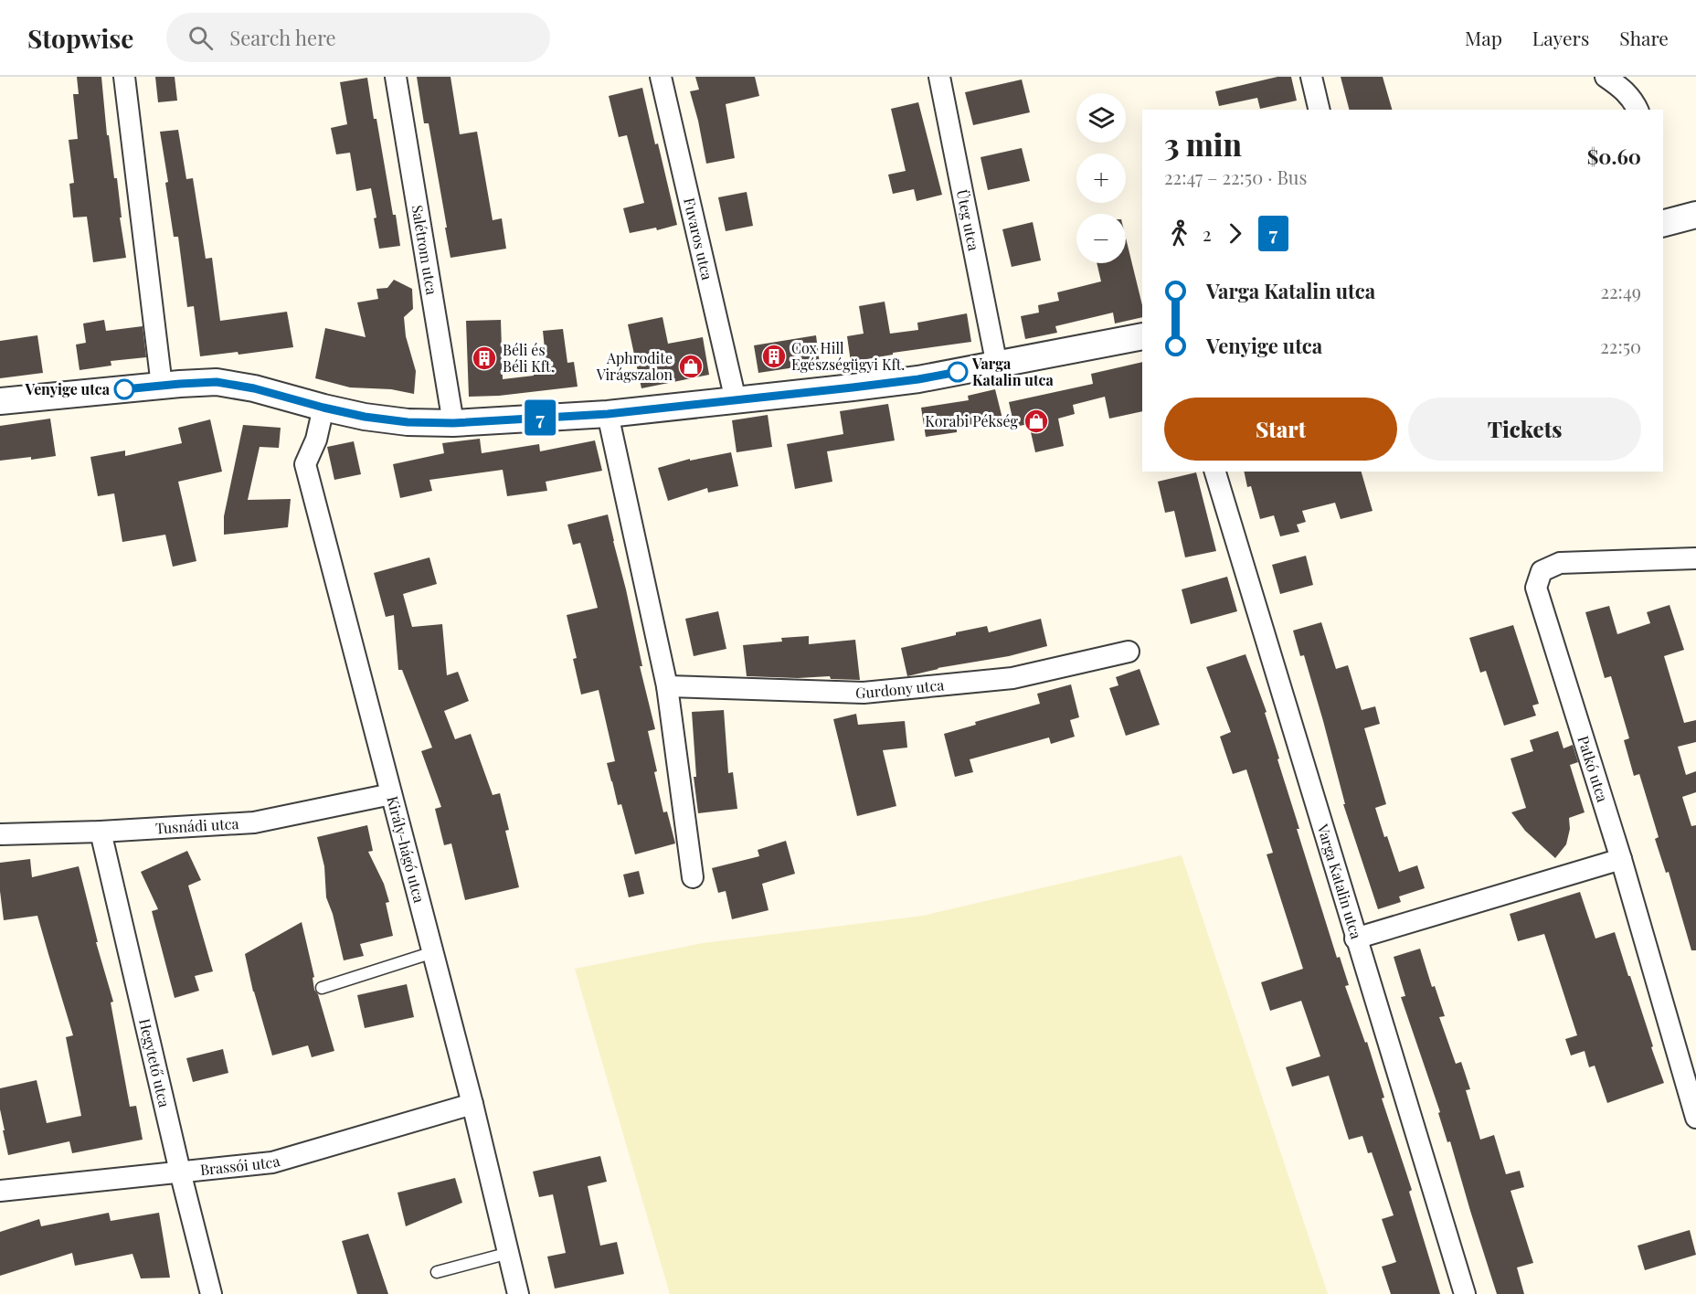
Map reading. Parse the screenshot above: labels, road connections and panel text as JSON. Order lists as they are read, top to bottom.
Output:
{
  "streets": {
    "street": [
      "Üteg utca",
      "Fuvaros utca",
      "Salétrom utca",
      "Gurdony utca",
      "Patkó utca",
      "Tusnádi utca",
      "Király-hágó utca",
      "Varga Katalin utca",
      "Hegytető utca",
      "Brassói utca"
    ]
  },
  "crossings": [
    ["Tusnádi utca", "Király-hágó utca"],
    ["Tusnádi utca", "Hegytető utca"],
    ["Király-hágó utca", "Brassói utca"],
    ["Hegytető utca", "Brassói utca"]
  ],
  "places": {
    "building": ["Cox Hill Egészségügyi Kft.", "Béli és Béli Kft."],
    "shop": ["Aphrodite Virágszalon", "Korabi Pékség"],
    "other": ["Varga Katalin utca", "Venyige utca"]
  },
  "lines": ["bus line 7"],
  "page": {
    "header": "Stopwise",
    "search": "Search here",
    "nav": ["Map", "Layers", "Share"],
    "on_map": "7",
    "map_buttons": ["+", "−"],
    "heading": ["3 min", "22:47 – 22:50 · Bus", "$0.60"],
    "legs": ["2", "7"],
    "list": [
      {
        "name": "Varga Katalin utca",
        "value": "22:49"
      },
      {
        "name": "Venyige utca",
        "value": "22:50"
      }
    ],
    "buttons": ["Start", "Tickets"]
  }
}
